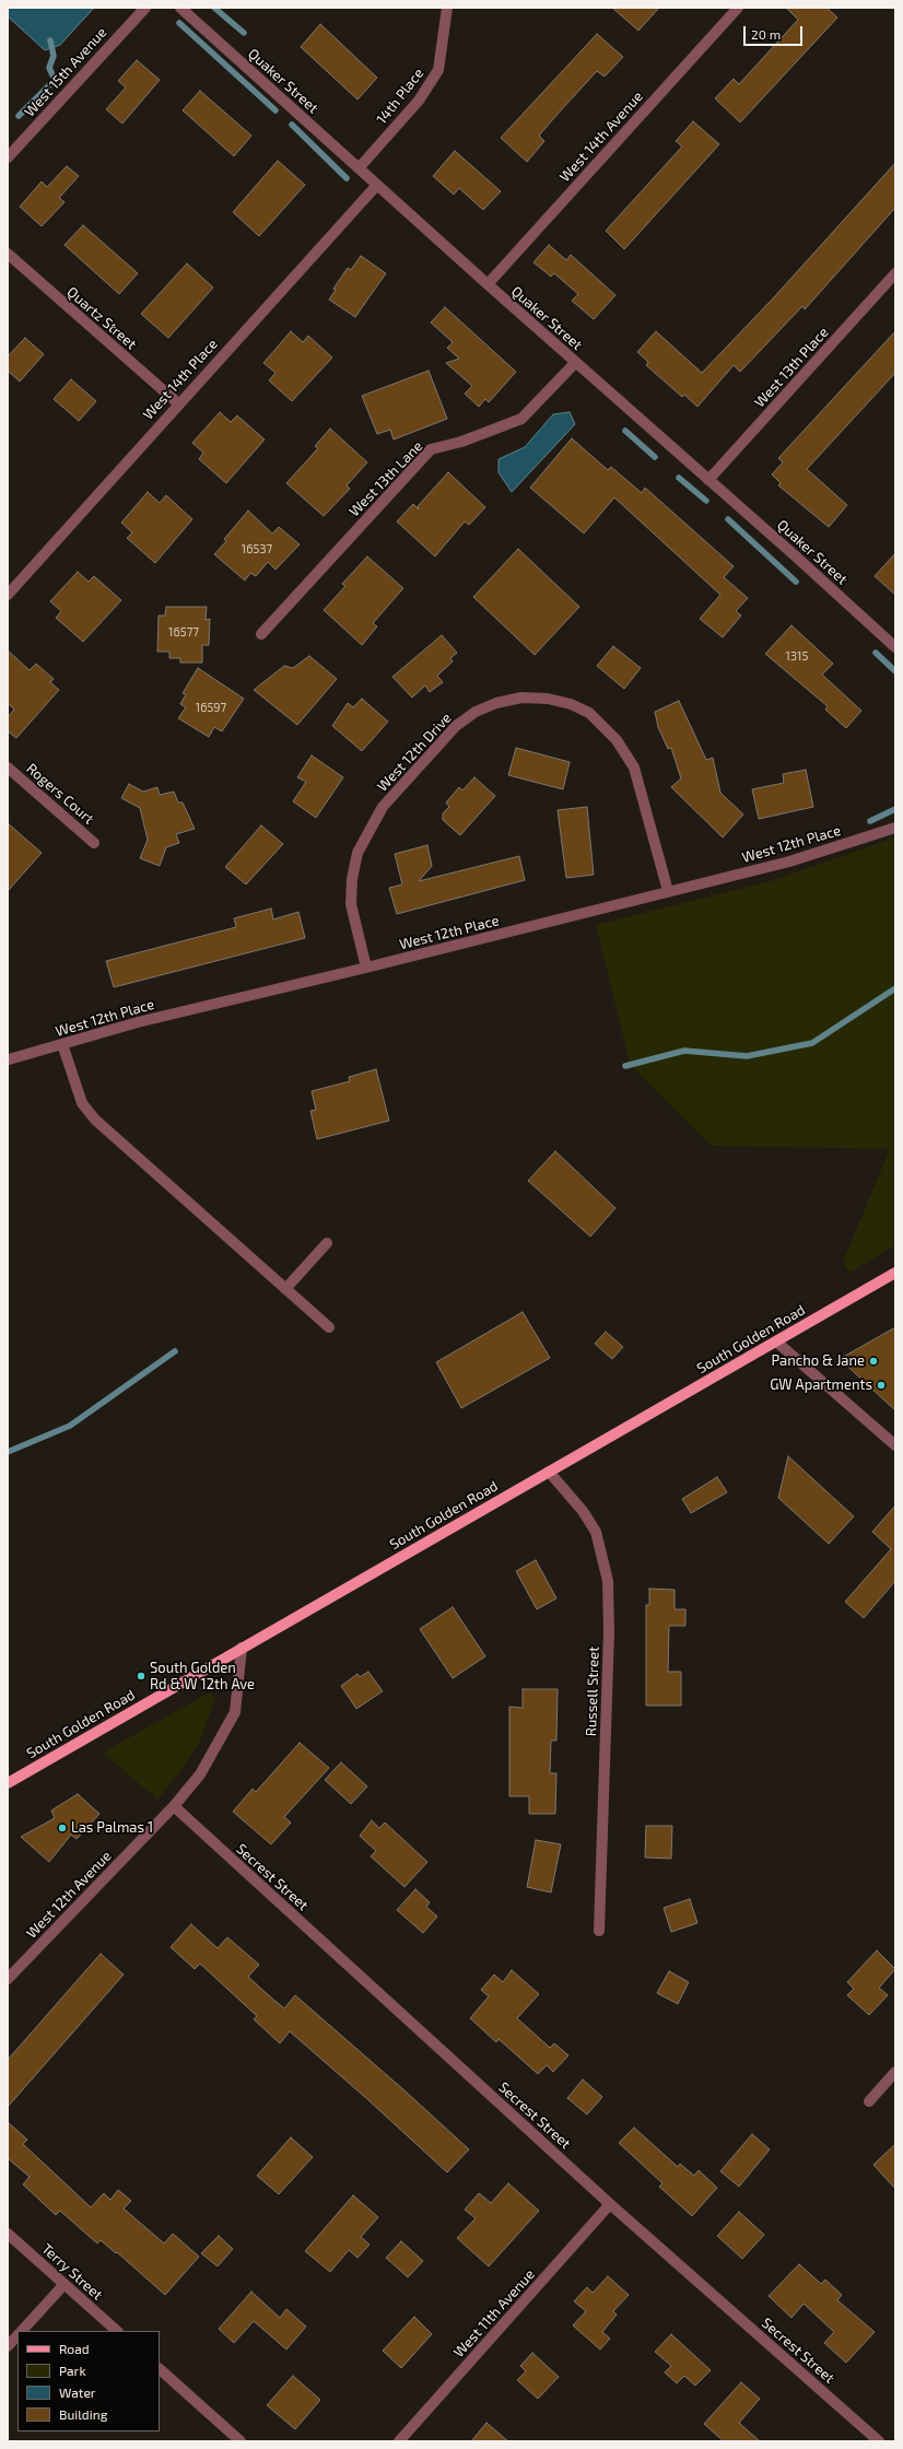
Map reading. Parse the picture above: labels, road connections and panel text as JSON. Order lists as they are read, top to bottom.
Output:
{
  "streets": {
    "main road": ["South Golden Road"],
    "street": [
      "West 15th Avenue",
      "Quaker Street",
      "14th Place",
      "West 14th Avenue",
      "Quartz Street",
      "West 13th Place",
      "West 14th Place",
      "West 13th Lane",
      "West 12th Drive",
      "Rogers Court",
      "West 12th Place",
      "Russell Street",
      "Secrest Street",
      "West 12th Avenue",
      "Terry Street",
      "West 11th Avenue"
    ]
  },
  "crossings": [
    ["Quaker Street", "14th Place"],
    ["Quaker Street", "West 14th Avenue"],
    ["Quaker Street", "West 13th Place"],
    ["Quaker Street", "West 14th Place"],
    ["Quaker Street", "West 13th Lane"],
    ["Quartz Street", "West 14th Place"],
    ["West 12th Drive", "West 12th Place"],
    ["South Golden Road", "Russell Street"],
    ["South Golden Road", "West 12th Avenue"],
    ["Secrest Street", "West 12th Avenue"],
    ["Secrest Street", "West 11th Avenue"]
  ],
  "places": [
    "Pancho & Jane",
    "GW Apartments",
    "South Golden Rd & W 12th Ave",
    "Las Palmas 1"
  ],
  "house_numbers": [
    "16537",
    "16577",
    "1315",
    "16597"
  ],
  "legend": [
    "Road",
    "Park",
    "Water",
    "Building"
  ],
  "scale_bar": "20 m"
}
